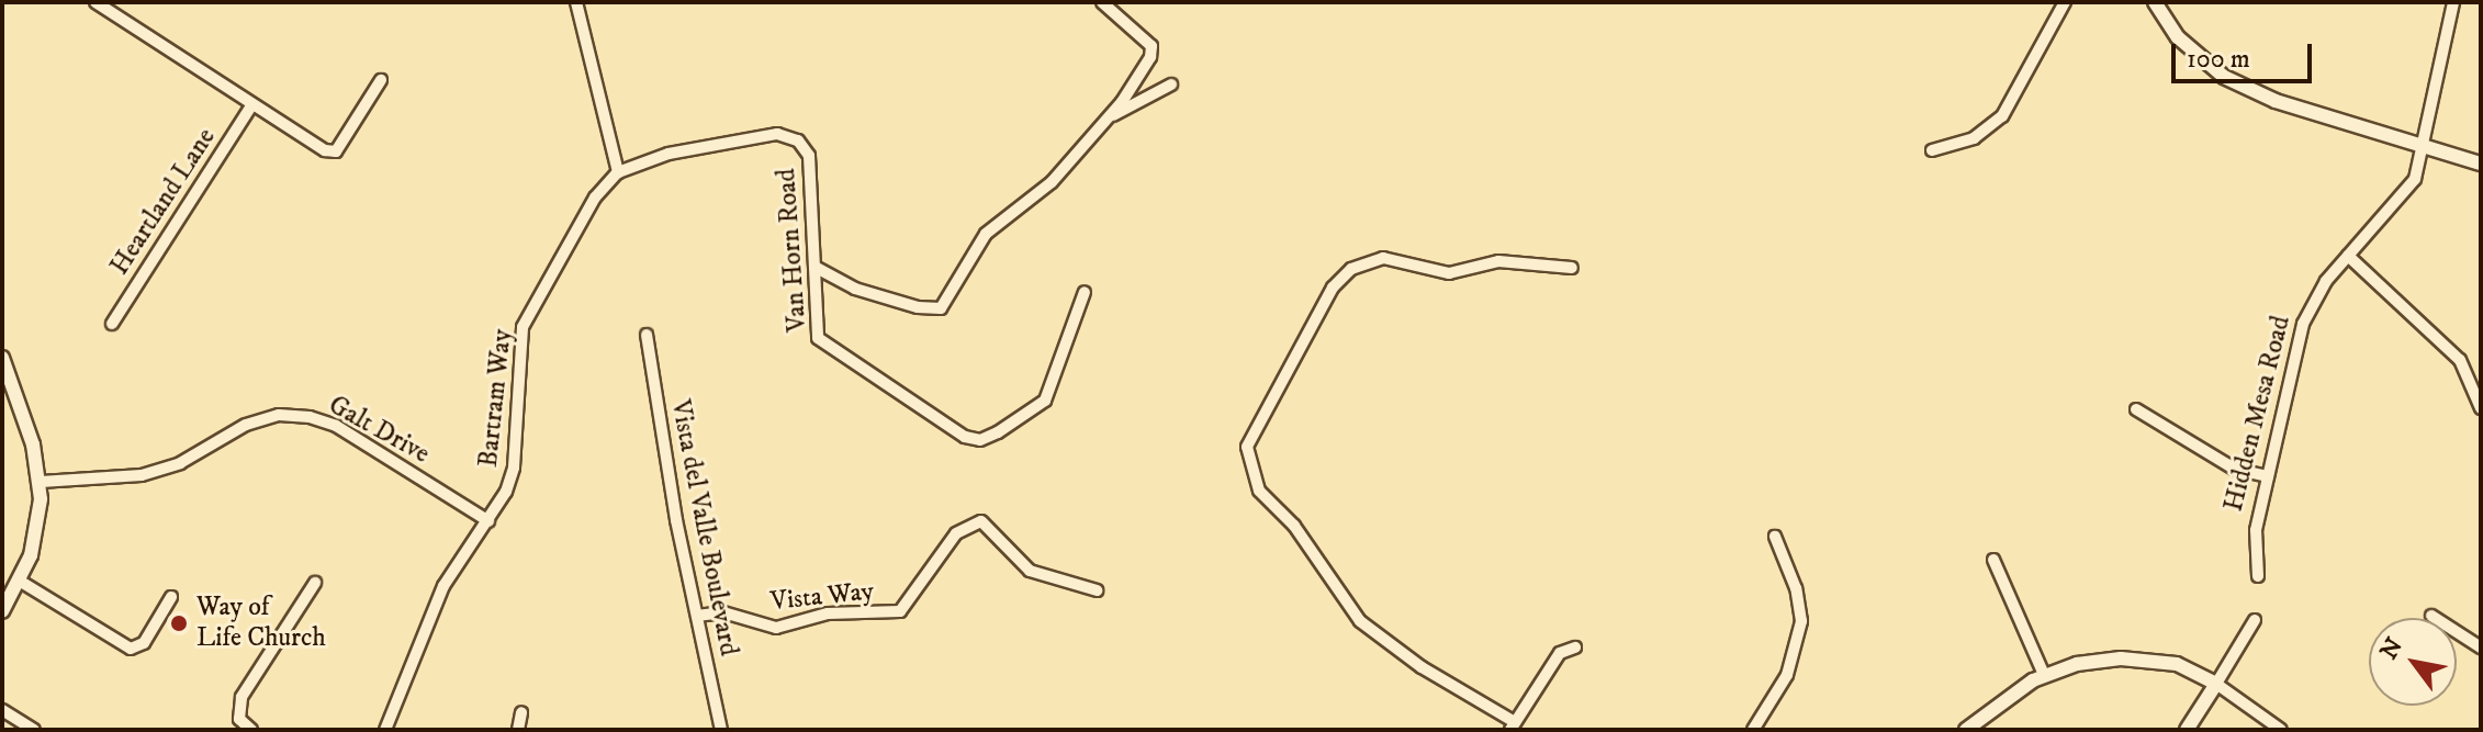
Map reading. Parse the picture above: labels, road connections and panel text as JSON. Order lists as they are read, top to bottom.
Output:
{
  "streets": {
    "street": [
      "Heartland Lane",
      "Van Horn Road",
      "Bartram Way",
      "Hidden Mesa Road",
      "Galt Drive",
      "Vista del Valle Boulevard",
      "Vista Way"
    ]
  },
  "crossings": [
    ["Van Horn Road", "Bartram Way"],
    ["Bartram Way", "Galt Drive"],
    ["Vista del Valle Boulevard", "Vista Way"]
  ],
  "places": ["Way of Life Church"],
  "scale_bar": "100 m",
  "north": "top left"
}
